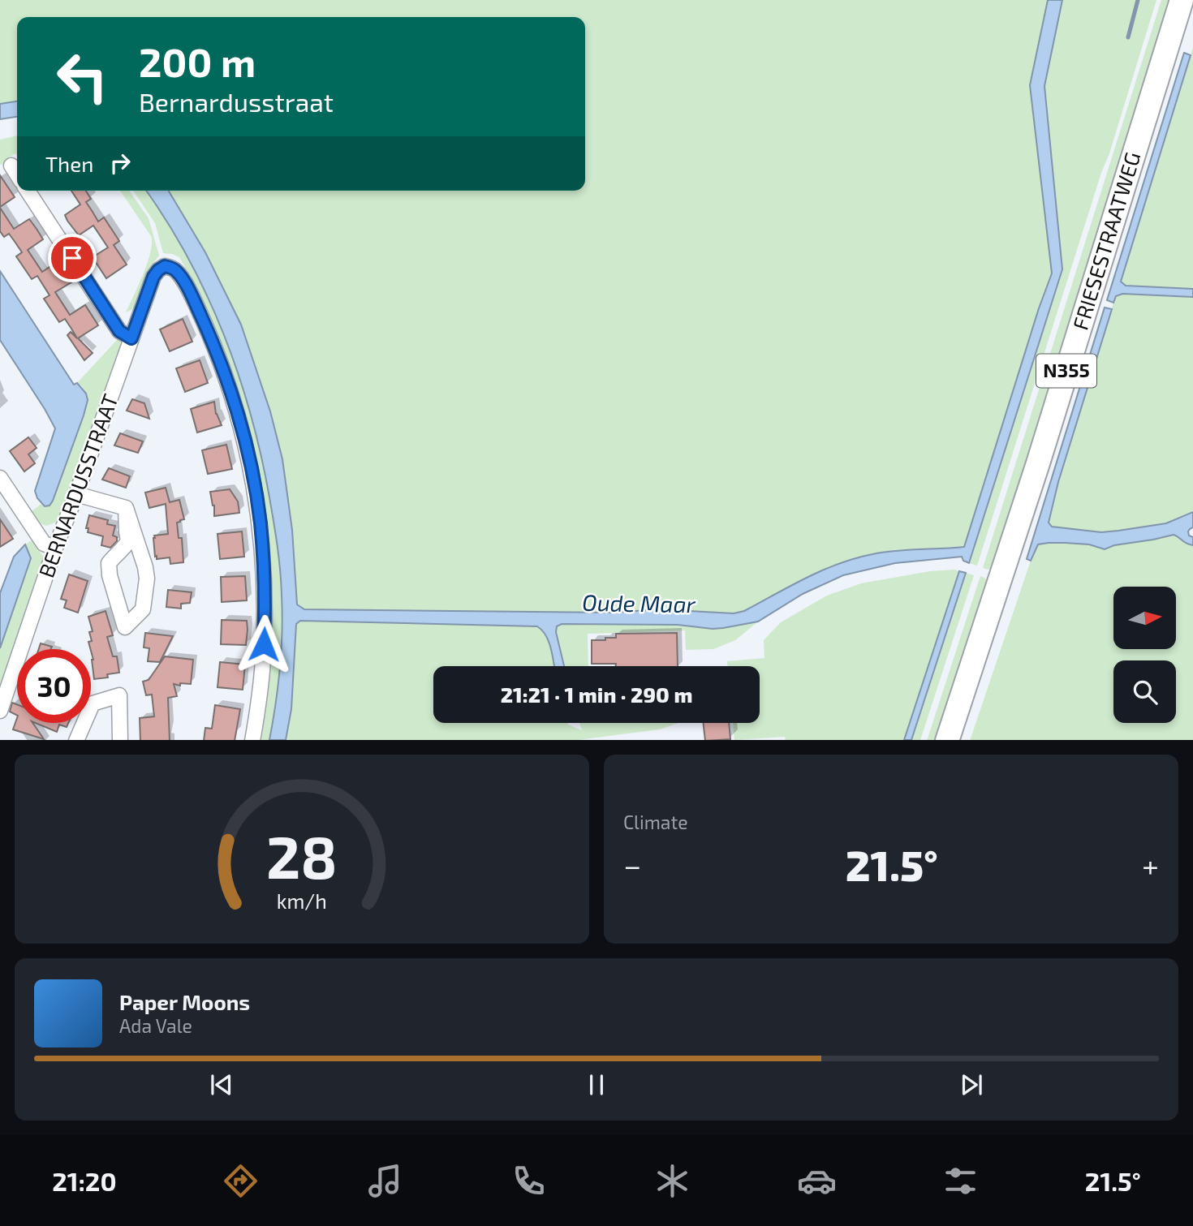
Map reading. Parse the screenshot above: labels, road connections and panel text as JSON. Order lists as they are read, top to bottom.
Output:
{
  "streets": {
    "main road": ["FRIESESTRAATWEG", "N355"],
    "street": ["BERNARDUSSTRAAT"]
  },
  "water": ["Oude Maar"],
  "north": "right",
  "page": {
    "turn": ["200 m", "Bernardusstraat"],
    "then": "Then",
    "limit": "30",
    "trip": "21:21 · 1 min · 290 m",
    "tile": "Climate",
    "heat": ["−", "21.5°", "+"],
    "song": ["Paper Moons", "Ada Vale"],
    "tabs": ["21:20", "21.5°"],
    "gauge": ["28", "km/h"]
  }
}
